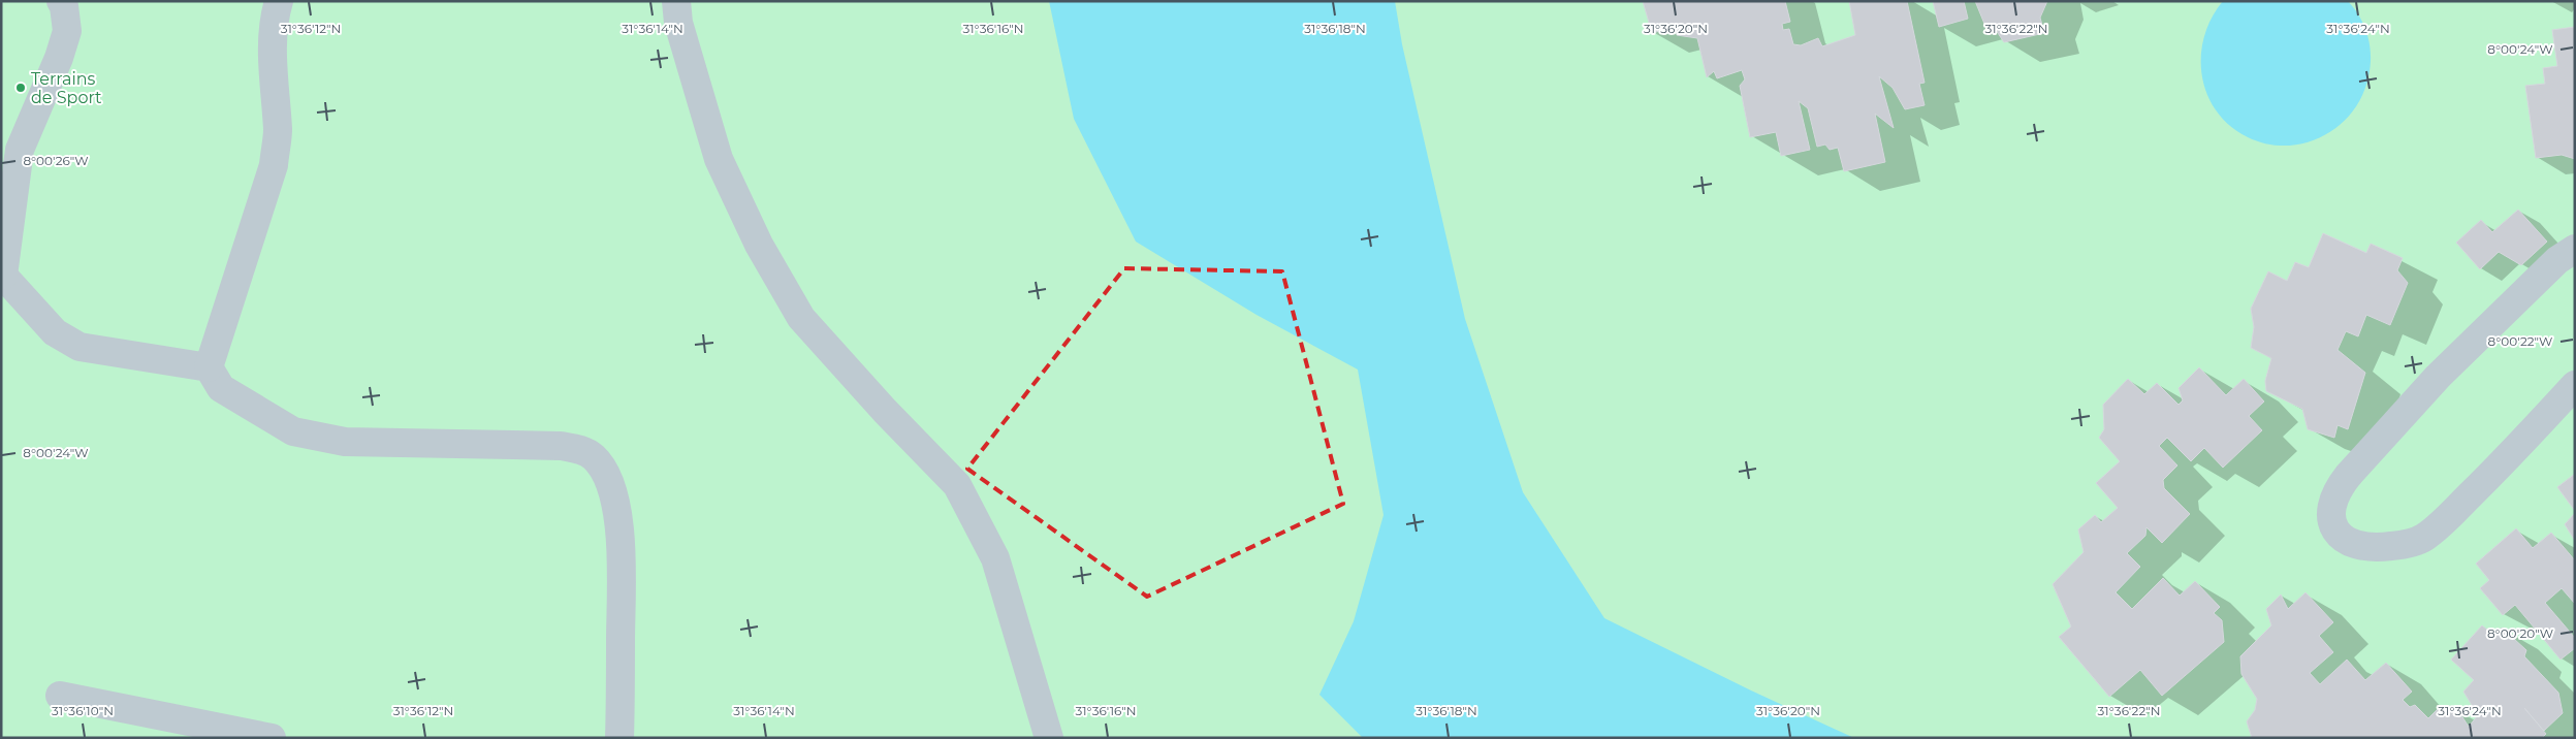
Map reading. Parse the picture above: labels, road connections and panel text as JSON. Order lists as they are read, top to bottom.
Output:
{
  "places": ["Terrains de Sport"],
  "coordinates": [
    "31°36'12\"N",
    "31°36'14\"N",
    "31°36'16\"N",
    "31°36'18\"N",
    "31°36'20\"N",
    "31°36'22\"N",
    "31°36'24\"N",
    "8°00'24\"W",
    "8°00'26\"W",
    "8°00'22\"W",
    "8°00'20\"W",
    "31°36'10\"N"
  ]
}
